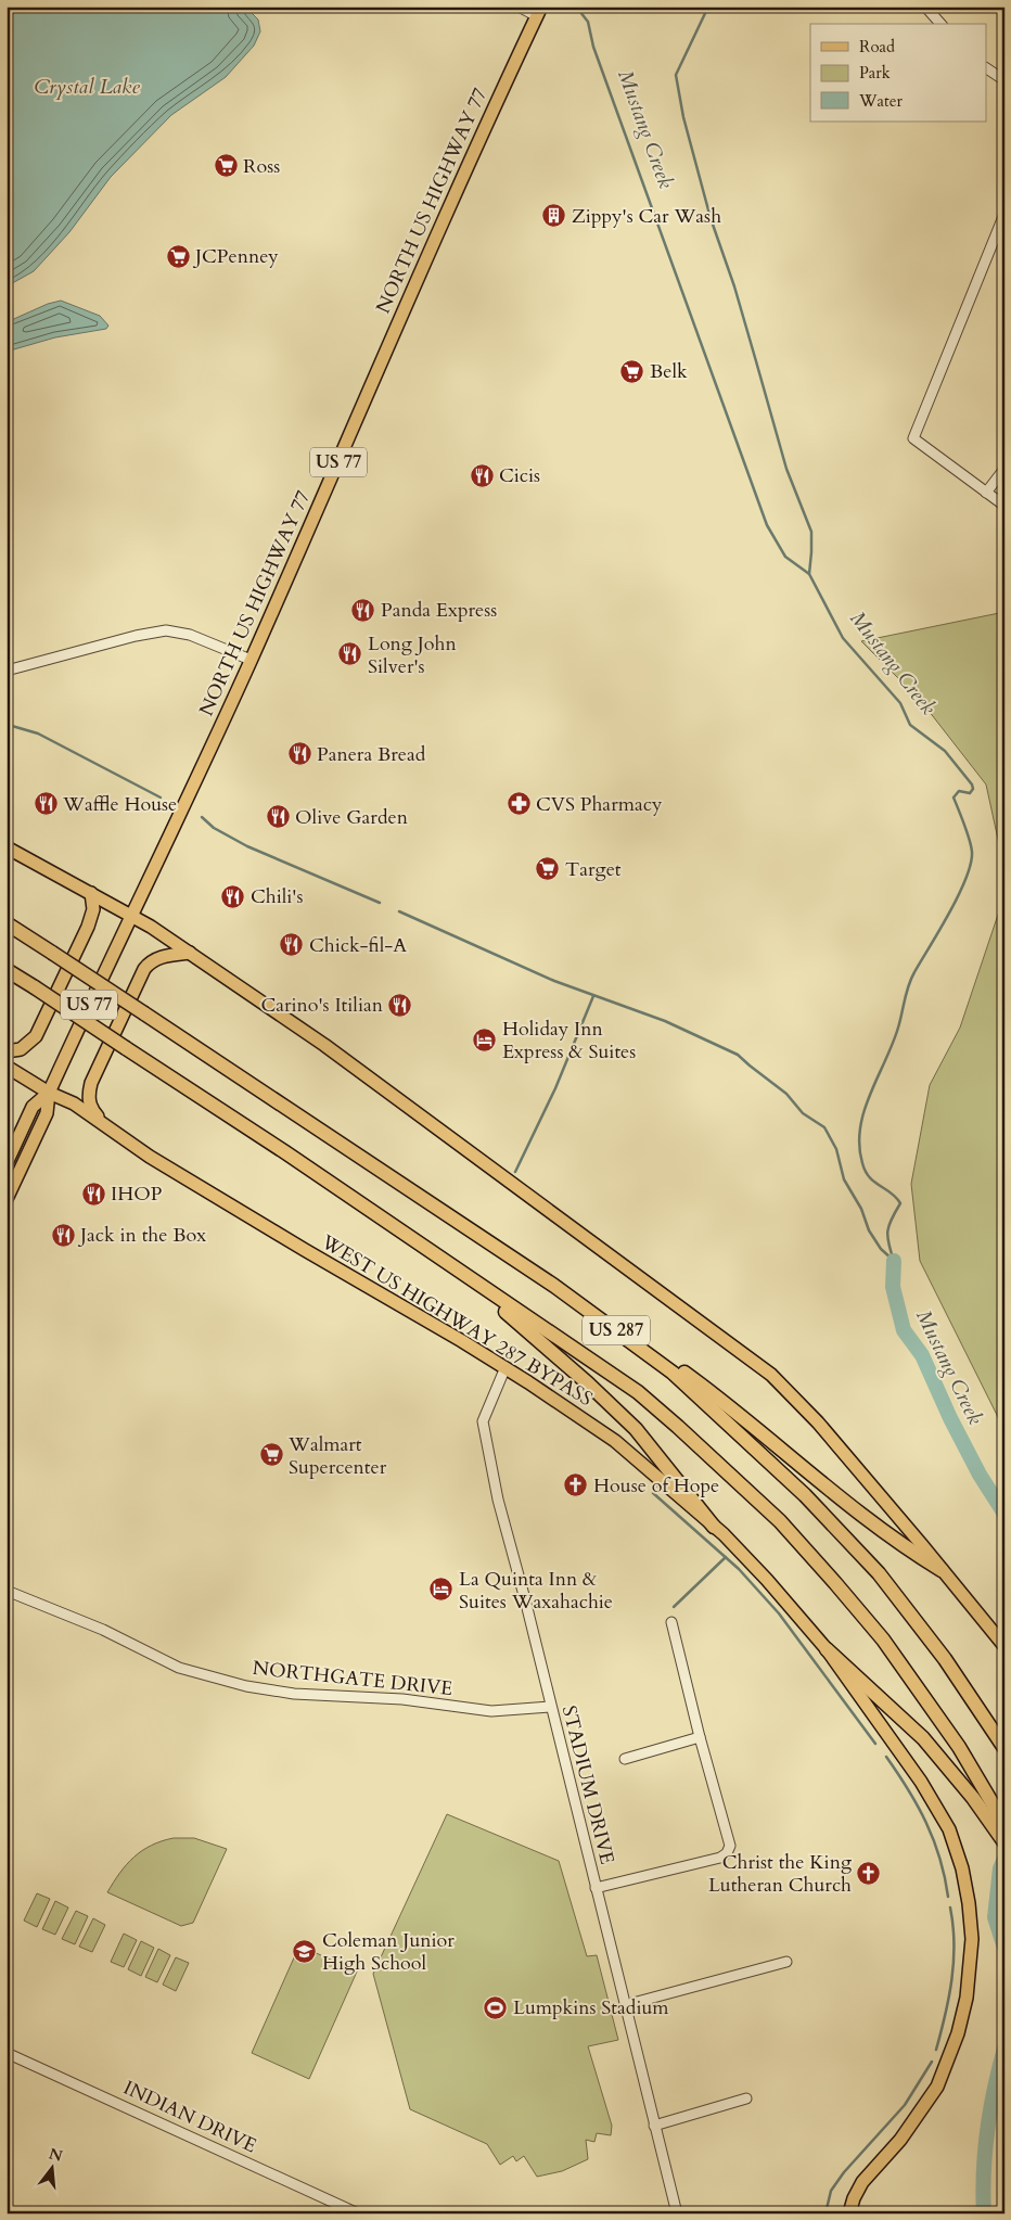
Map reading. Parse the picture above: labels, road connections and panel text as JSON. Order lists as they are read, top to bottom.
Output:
{
  "streets": {
    "highway": ["US 287"],
    "main road": ["NORTH US HIGHWAY 77", "US 77", "WEST US HIGHWAY 287 BYPASS"],
    "street": ["NORTHGATE DRIVE", "STADIUM DRIVE", "INDIAN DRIVE"]
  },
  "crossings": [
    ["NORTH US HIGHWAY 77", "WEST US HIGHWAY 287 BYPASS"],
    ["WEST US HIGHWAY 287 BYPASS", "STADIUM DRIVE"],
    ["NORTHGATE DRIVE", "STADIUM DRIVE"]
  ],
  "water": ["Crystal Lake", "Mustang Creek"],
  "places": {
    "supermarket": [
      "Ross",
      "JCPenney",
      "Belk",
      "Target",
      "Walmart Supercenter"
    ],
    "building": ["Zippy's Car Wash"],
    "restaurant": [
      "Cicis",
      "Panda Express",
      "Long John Silver's",
      "Panera Bread",
      "Waffle House",
      "Olive Garden",
      "Chili's",
      "Chick-fil-A",
      "Carino's Itilian",
      "IHOP",
      "Jack in the Box"
    ],
    "pharmacy": ["CVS Pharmacy"],
    "hotel": ["Holiday Inn Express & Suites", "La Quinta Inn & Suites Waxahachie"],
    "church": ["House of Hope", "Christ the King Lutheran Church"],
    "school or university": ["Coleman Junior High School"],
    "sports": ["Lumpkins Stadium"]
  },
  "legend": ["Road", "Park", "Water"],
  "north": "top"
}
